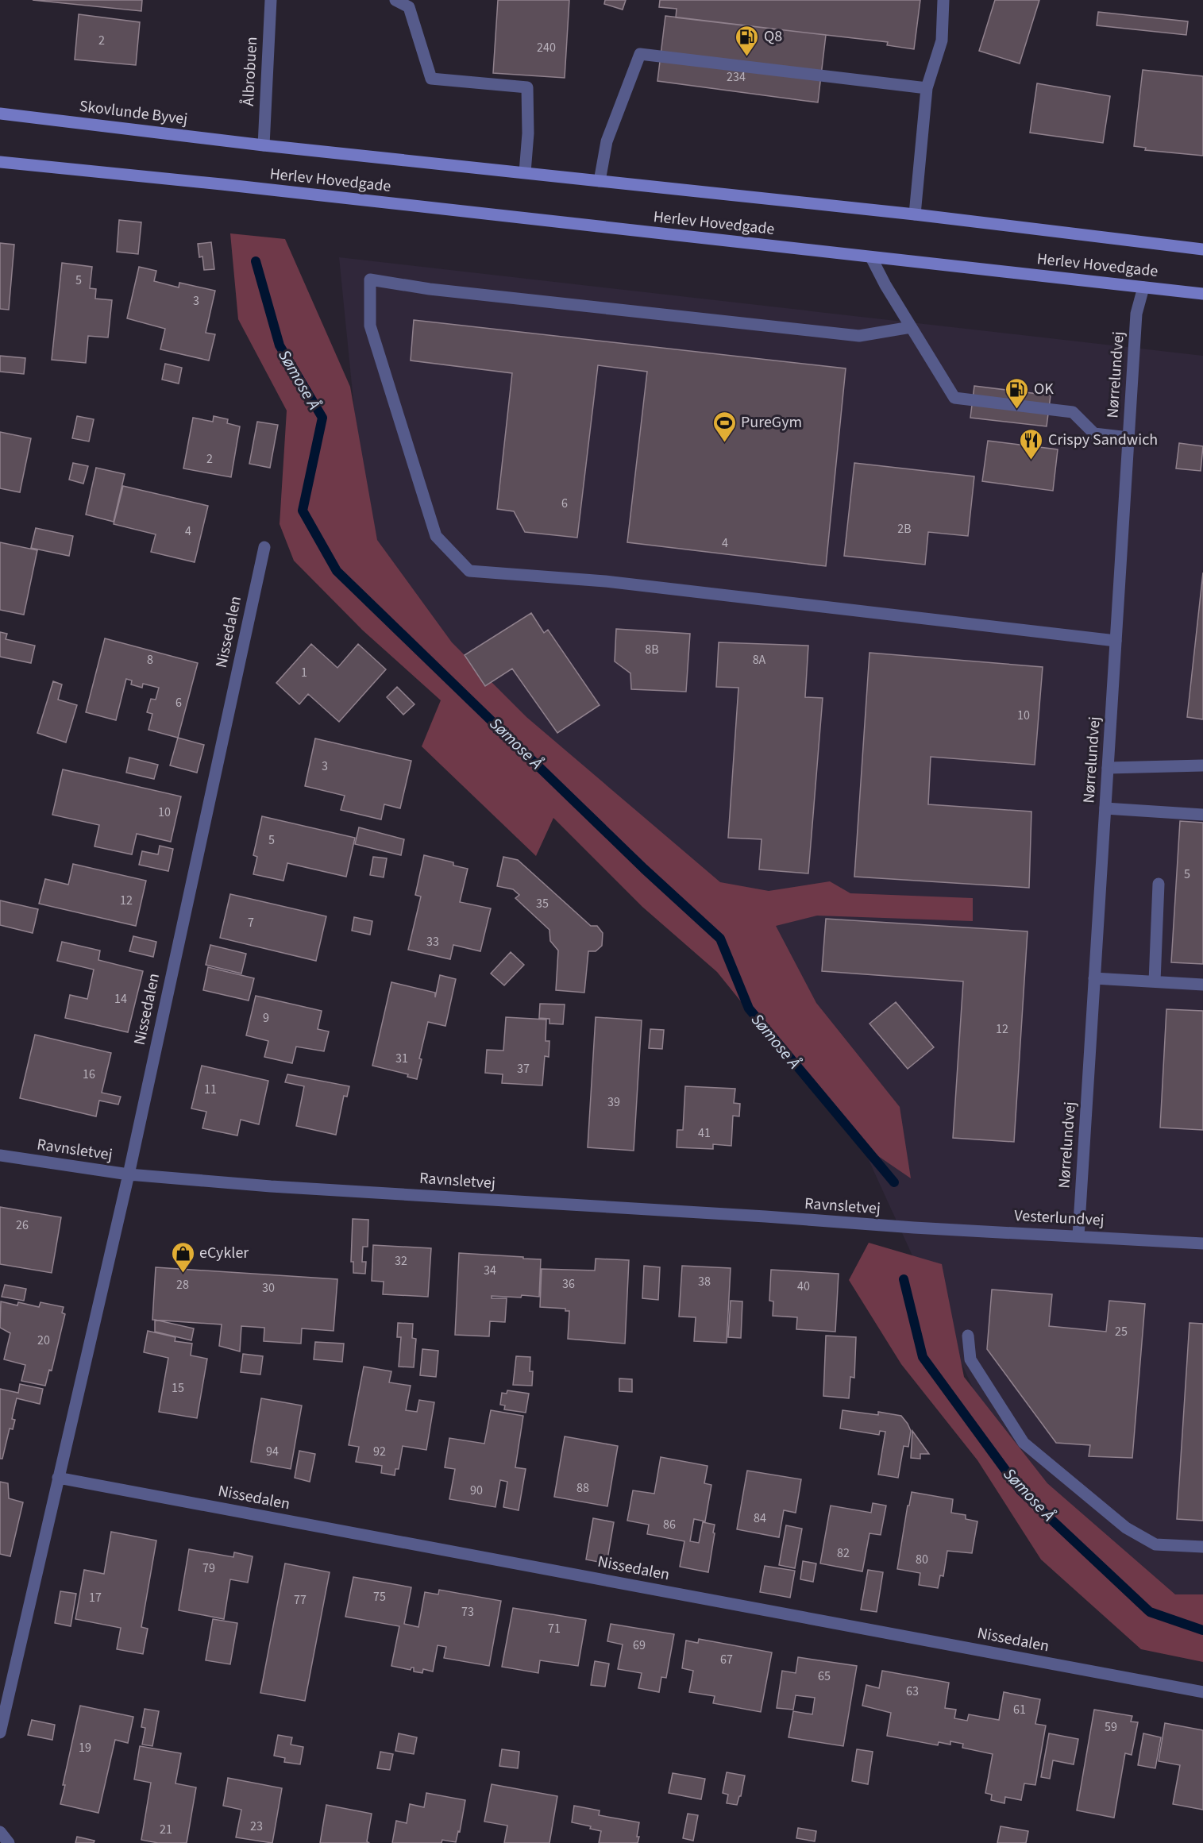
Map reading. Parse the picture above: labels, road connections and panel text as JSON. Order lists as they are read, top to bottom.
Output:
{
  "streets": {
    "main road": ["Skovlunde Byvej", "Herlev Hovedgade"],
    "street": [
      "Ålbrobuen",
      "Nørrelundvej",
      "Nissedalen",
      "Ravnsletvej",
      "Vesterlundvej"
    ]
  },
  "crossings": [
    ["Ålbrobuen", "Skovlunde Byvej"],
    ["Ålbrobuen", "Herlev Hovedgade"],
    ["Skovlunde Byvej", "Herlev Hovedgade"],
    ["Herlev Hovedgade", "Nørrelundvej"],
    ["Nørrelundvej", "Vesterlundvej"],
    ["Nissedalen", "Ravnsletvej"],
    ["Ravnsletvej", "Vesterlundvej"]
  ],
  "water": ["Sømose Å"],
  "places": {
    "fuel station": ["Q8", "OK"],
    "sports": ["PureGym"],
    "restaurant": ["Crispy Sandwich"],
    "shop": ["eCykler"]
  },
  "house_numbers": [
    "2",
    "240",
    "234",
    "5",
    "3",
    "2",
    "6",
    "2B",
    "4",
    "4",
    "8B",
    "8",
    "8A",
    "1",
    "6",
    "10",
    "3",
    "10",
    "5",
    "5",
    "12",
    "35",
    "7",
    "33",
    "14",
    "9",
    "12",
    "31",
    "37",
    "16",
    "11",
    "39",
    "41",
    "26",
    "32",
    "34",
    "38",
    "36",
    "28",
    "40",
    "30",
    "25",
    "20",
    "15",
    "94",
    "92",
    "88",
    "90",
    "84",
    "86",
    "82",
    "80",
    "79",
    "75",
    "17",
    "77",
    "73",
    "71",
    "69",
    "67",
    "65",
    "63",
    "61",
    "59",
    "19",
    "23",
    "21"
  ]
}
